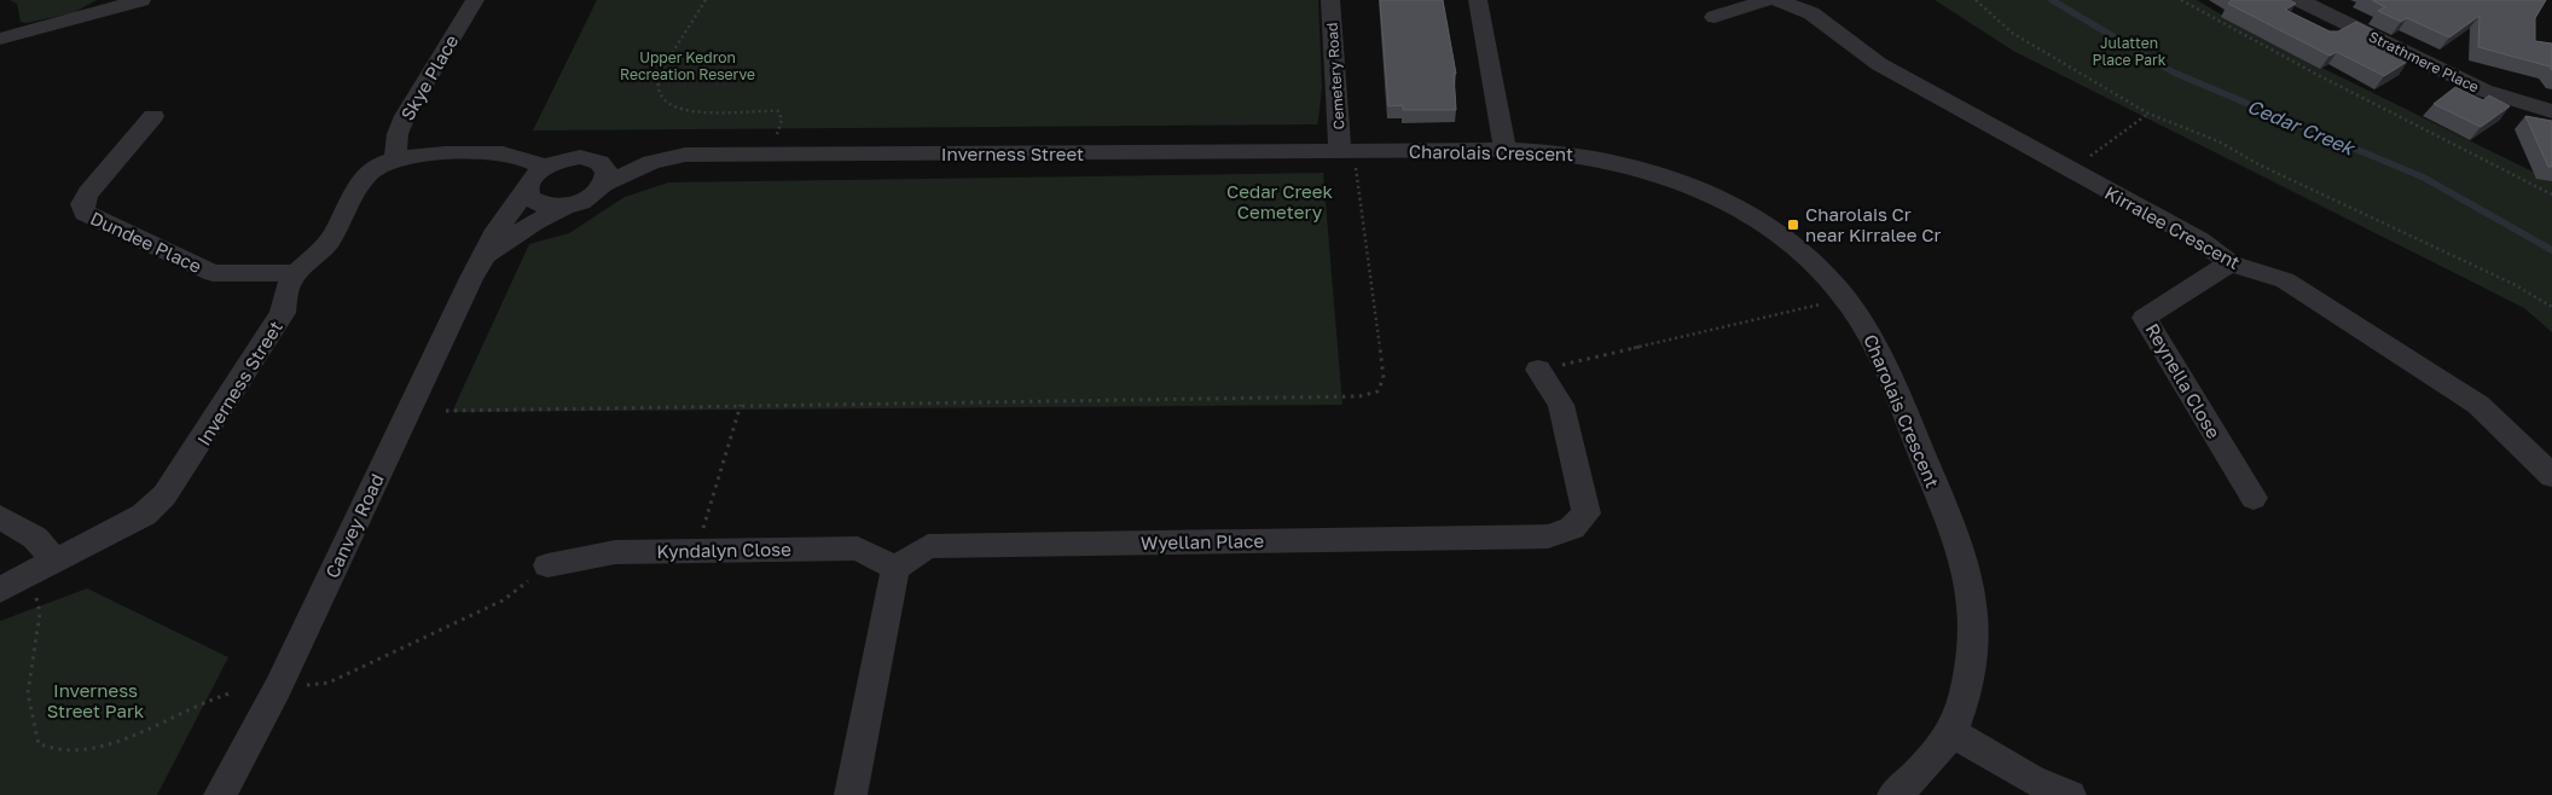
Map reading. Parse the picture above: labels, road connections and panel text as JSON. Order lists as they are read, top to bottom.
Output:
{
  "streets": {
    "street": [
      "Strathmere Place",
      "Cemetery Road",
      "Skye Place",
      "Charolais Crescent",
      "Inverness Street",
      "Kirralee Crescent",
      "Dundee Place",
      "Reynella Close",
      "Canvey Road",
      "Wyellan Place",
      "Kyndalyn Close"
    ]
  },
  "crossings": [
    ["Cemetery Road", "Charolais Crescent"],
    ["Cemetery Road", "Inverness Street"],
    ["Skye Place", "Inverness Street"],
    ["Charolais Crescent", "Inverness Street"],
    ["Inverness Street", "Dundee Place"],
    ["Inverness Street", "Canvey Road"],
    ["Kirralee Crescent", "Reynella Close"],
    ["Wyellan Place", "Kyndalyn Close"]
  ],
  "water": ["Cedar Creek"],
  "parks": [
    "Julatten Place Park",
    "Upper Kedron Recreation Reserve",
    "Cedar Creek Cemetery",
    "Inverness Street Park"
  ],
  "places": {
    "transit": ["Charolais Cr near Kirralee Cr"]
  }
}
